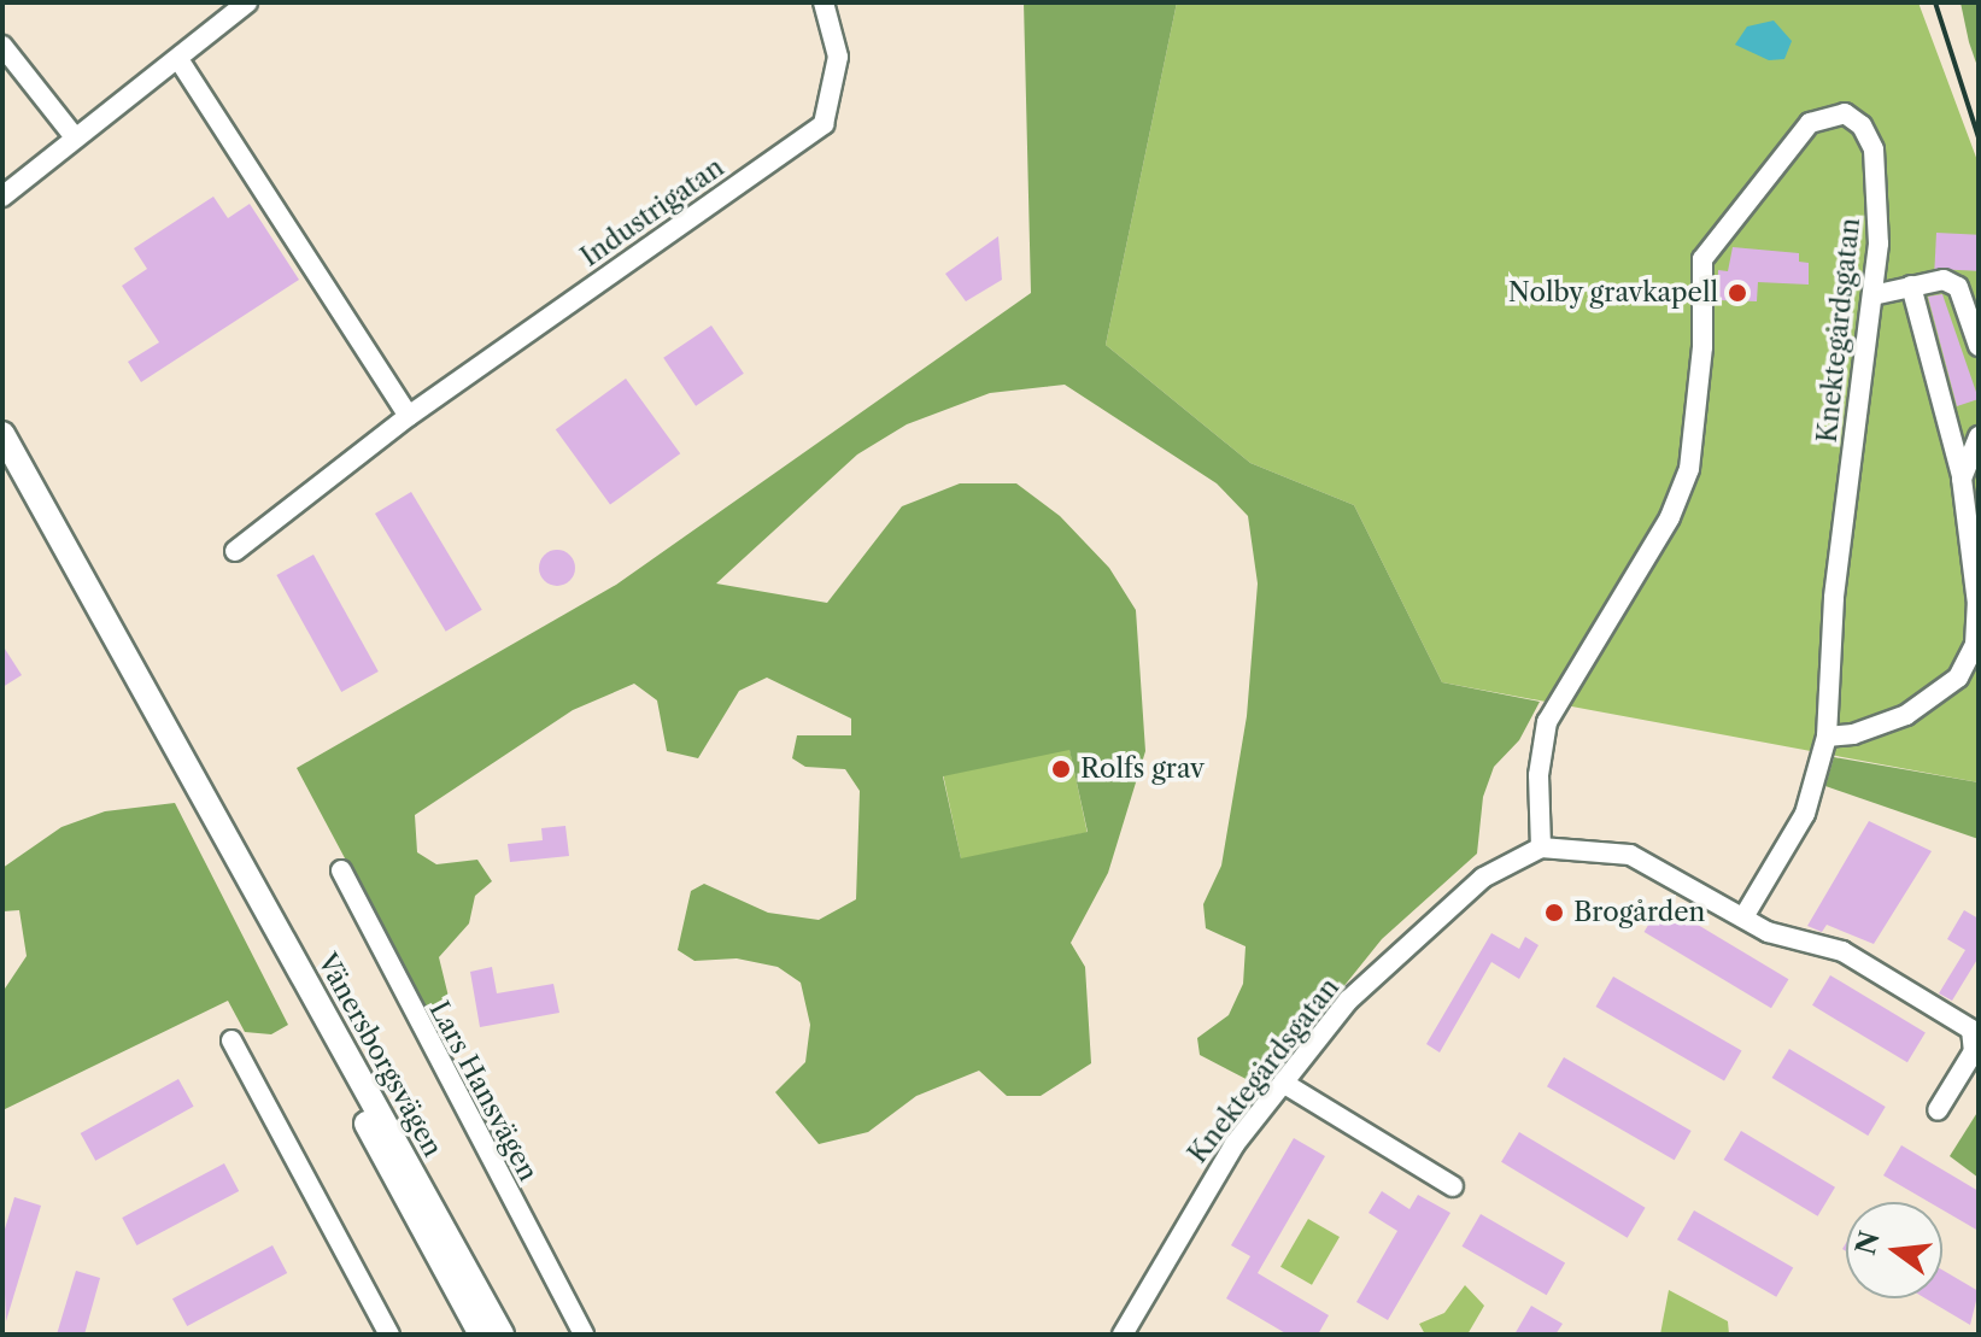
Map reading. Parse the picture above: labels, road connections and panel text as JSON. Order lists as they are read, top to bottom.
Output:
{
  "streets": {
    "main road": ["Vänersborgsvägen"],
    "street": ["Industrigatan", "Knektegårdsgatan", "Lars Hansvägen"]
  },
  "places": ["Nolby gravkapell", "Rolfs grav", "Brogården"],
  "north": "left"
}
